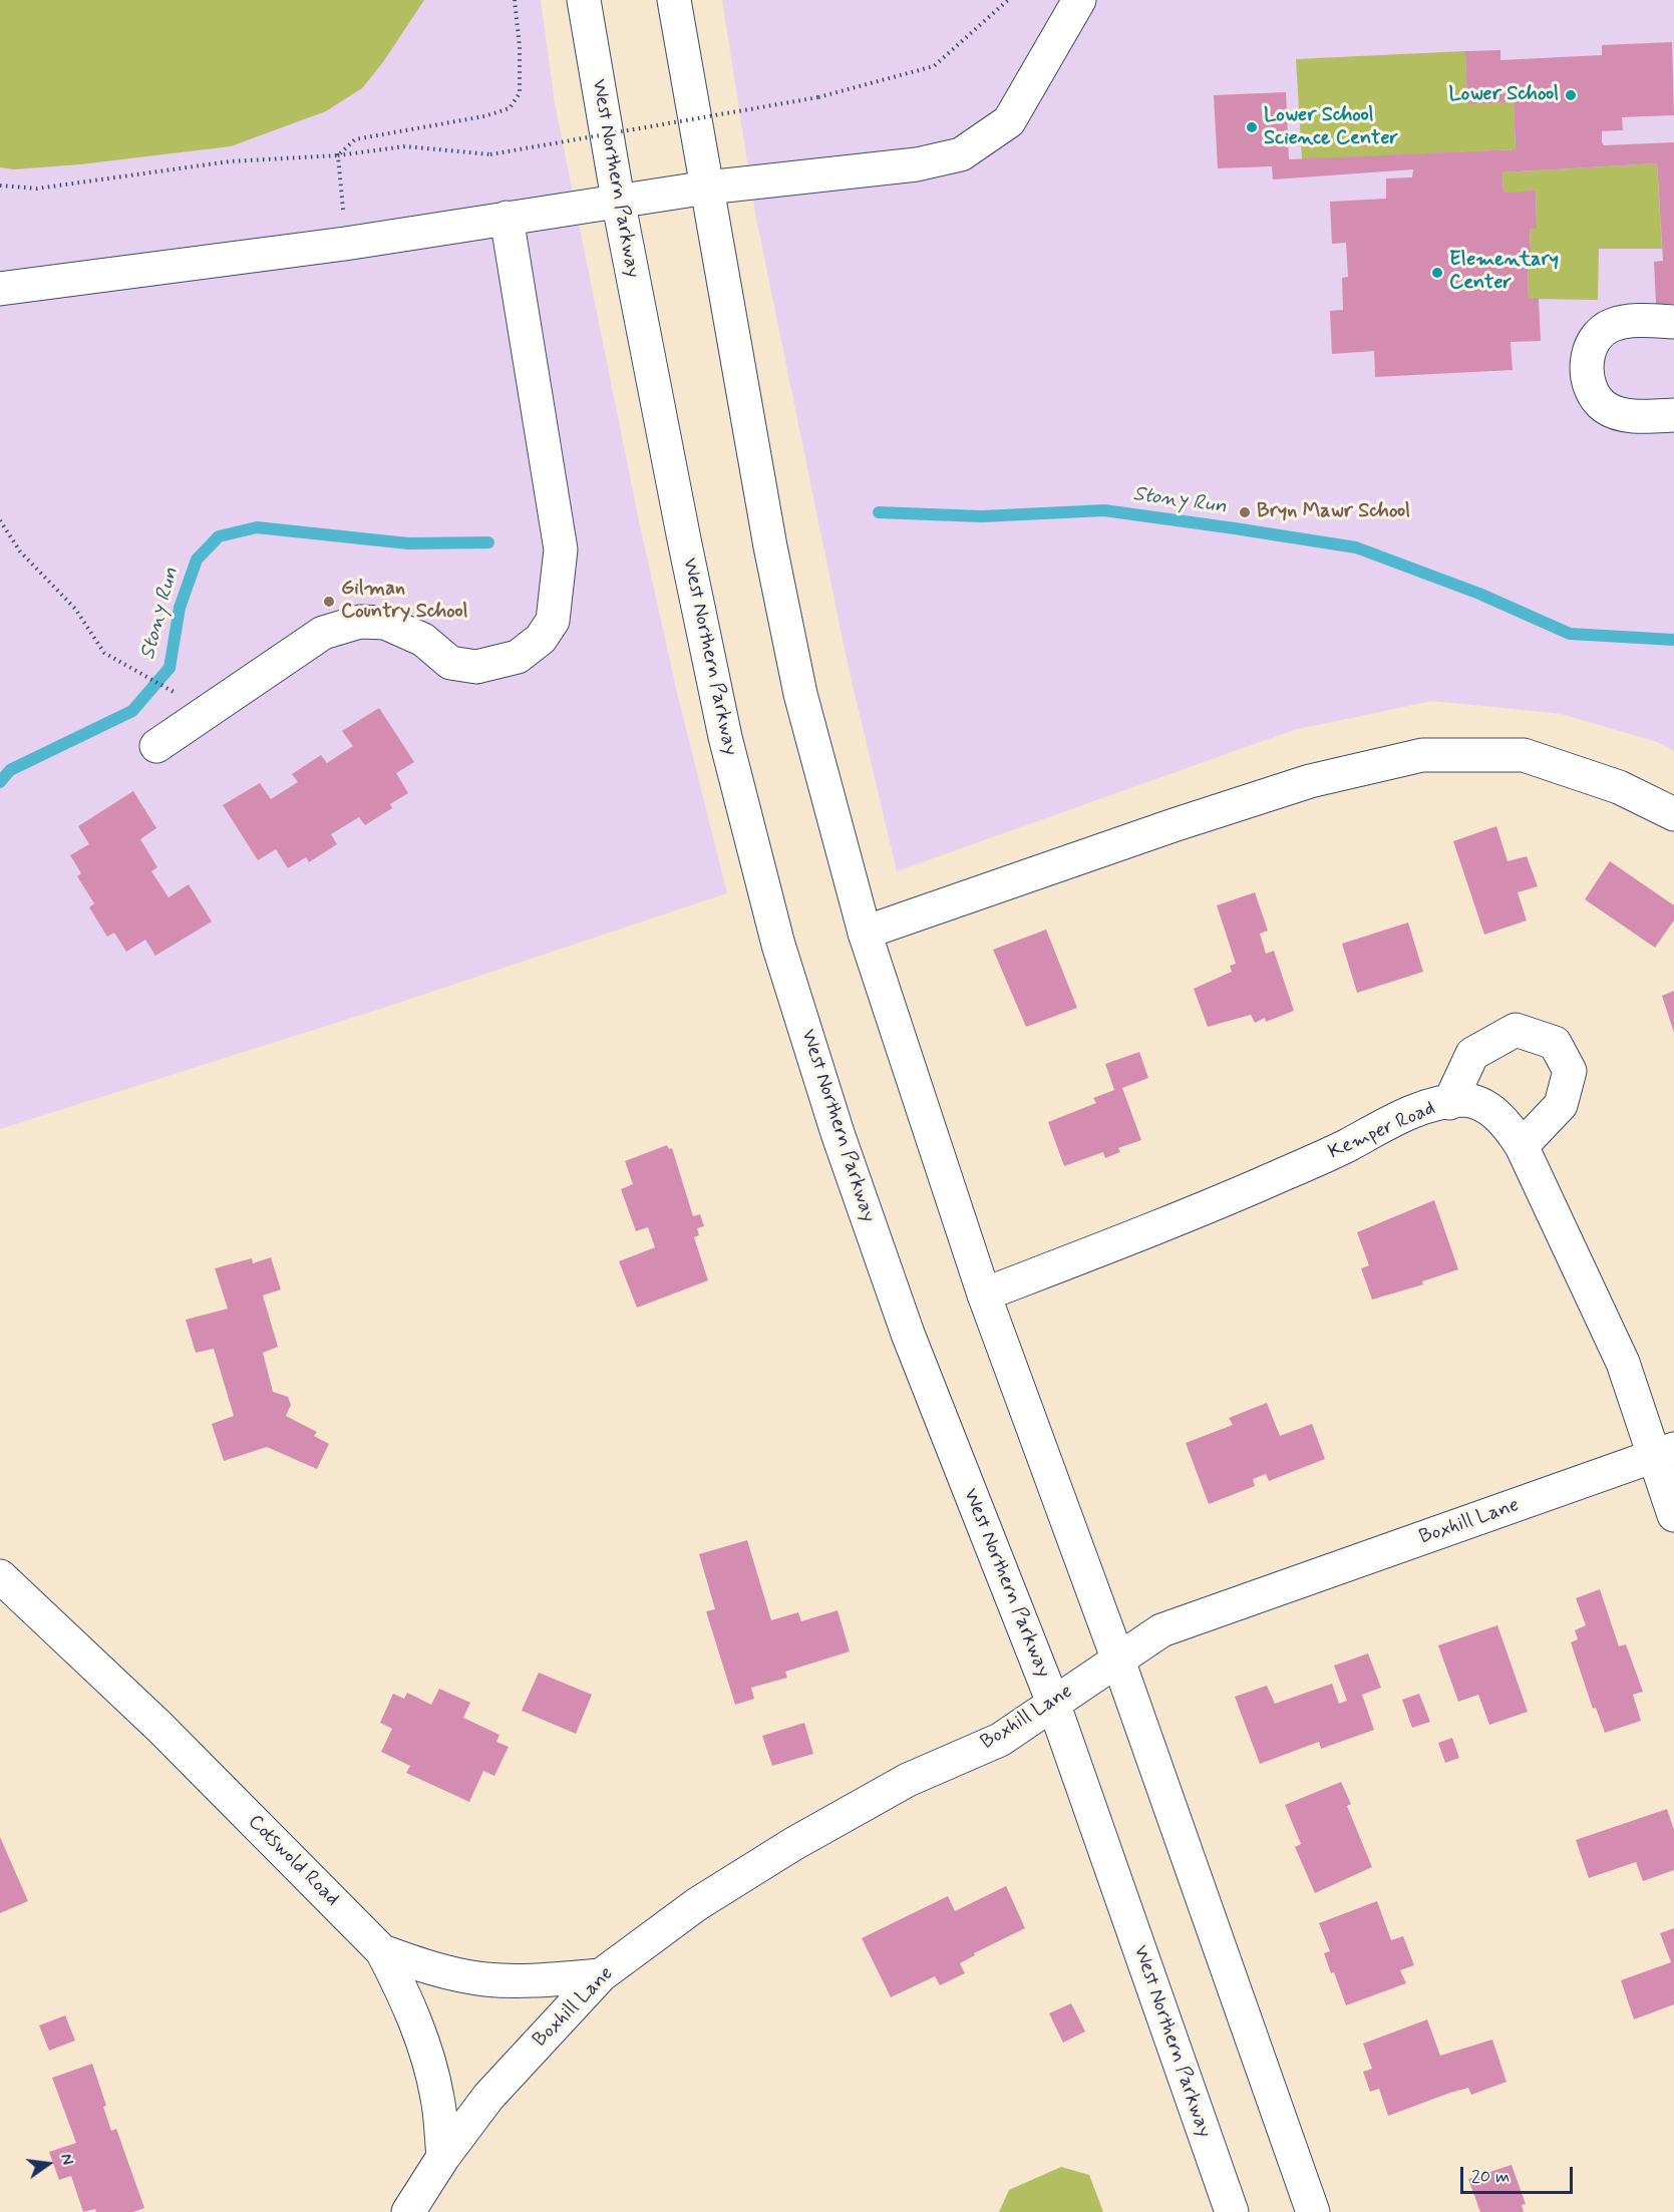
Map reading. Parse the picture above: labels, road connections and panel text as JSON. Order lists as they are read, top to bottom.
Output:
{
  "streets": {
    "main road": [
      "West Northern Parkway",
      "Kemper Road",
      "Boxhill Lane",
      "Cotswold Road"
    ]
  },
  "crossings": [
    ["West Northern Parkway", "Boxhill Lane"],
    ["Kemper Road", "Boxhill Lane"],
    ["Boxhill Lane", "Cotswold Road"]
  ],
  "water": ["Stony Run"],
  "places": [
    "Lower School",
    "Lower School Science Center",
    "Elementary Center",
    "Bryn Mawr School",
    "Gilman Country School"
  ],
  "scale_bar": "20 m",
  "north": "right"
}
